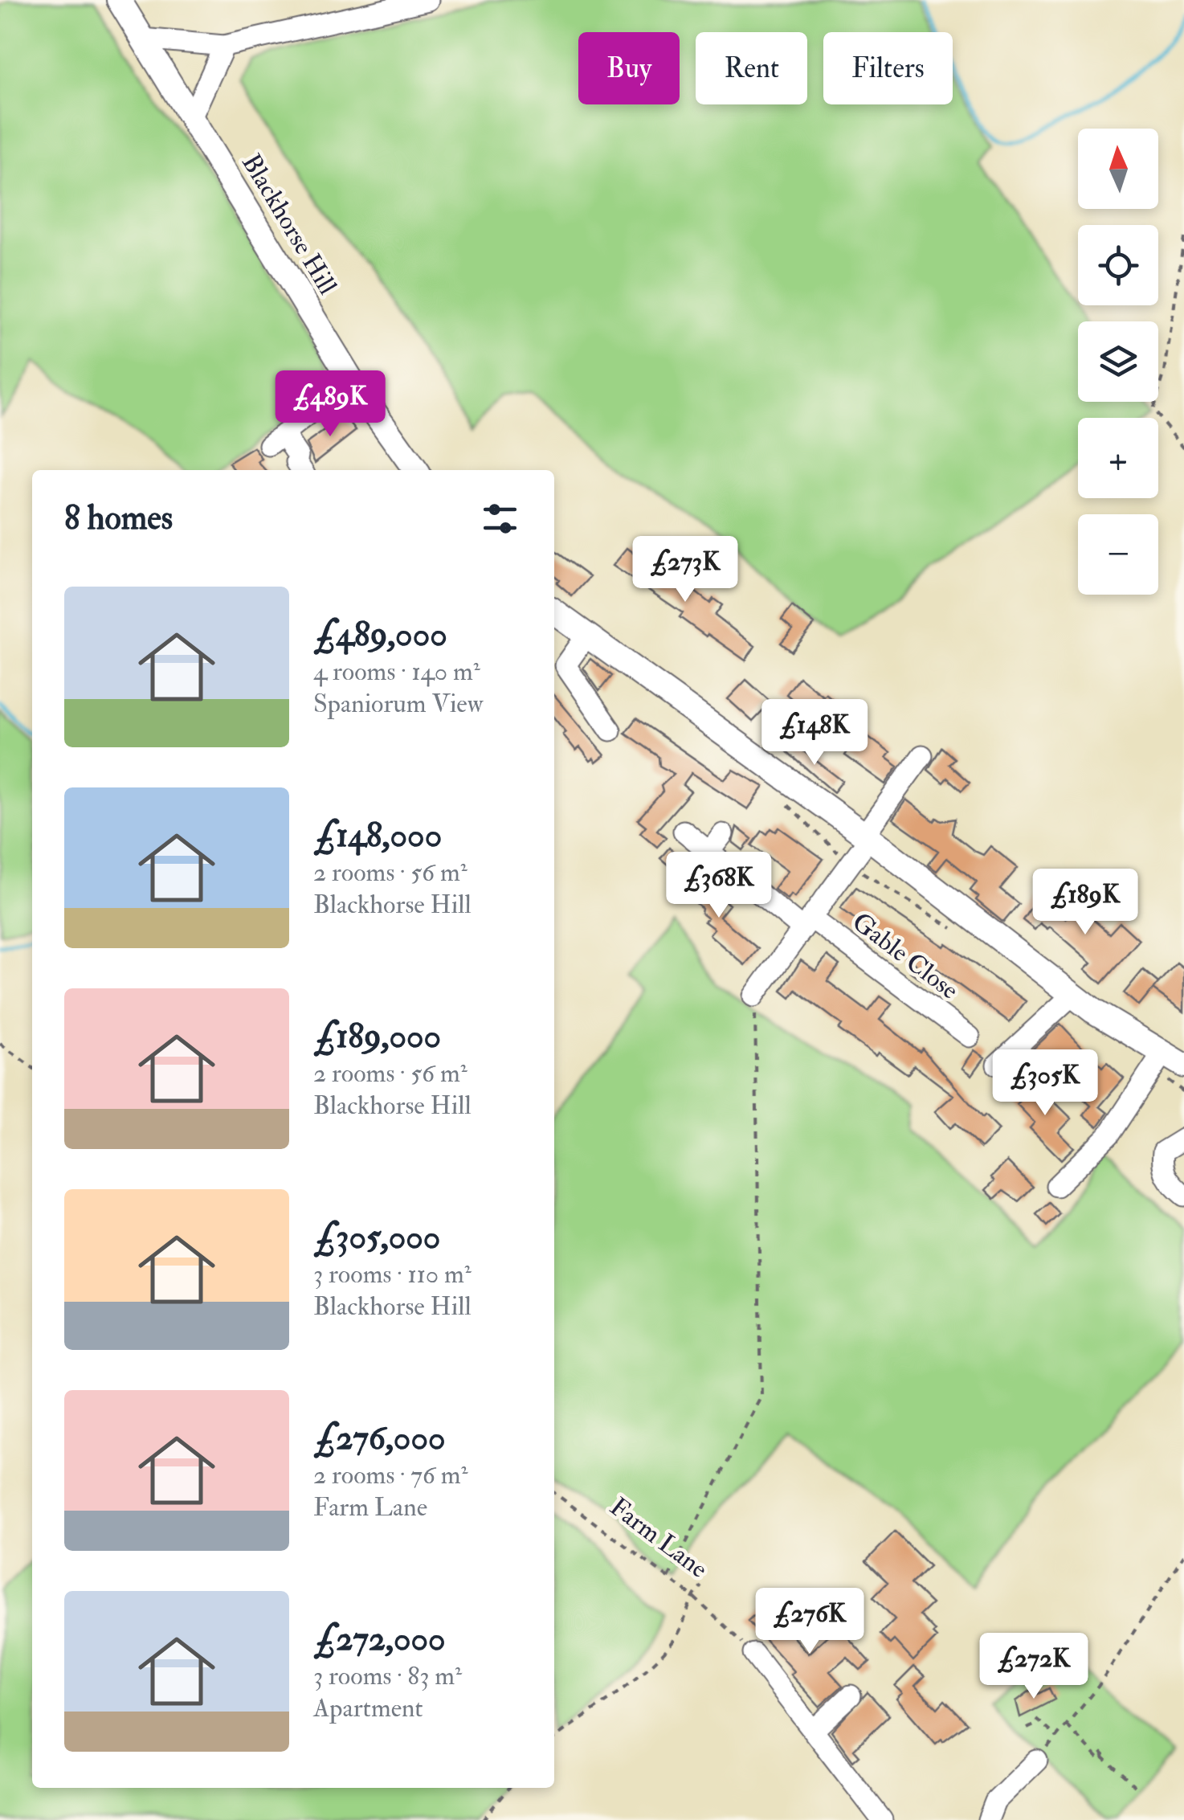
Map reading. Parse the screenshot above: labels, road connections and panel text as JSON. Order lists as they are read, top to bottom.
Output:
{
  "streets": {
    "main road": ["Blackhorse Hill"],
    "street": ["Gable Close"],
    "path": ["Farm Lane"]
  },
  "north": "top",
  "page": {
    "chip": ["Buy", "Rent", "Filters"],
    "map_buttons": ["+", "−"],
    "price": [
      "£489K",
      "£273K",
      "£148K",
      "£368K",
      "£189K",
      "£305K",
      "£276K",
      "£272K"
    ],
    "heading": "8 homes",
    "list": [
      {
        "name": "£489,000",
        "note": "4 rooms · 140 m² · Spaniorum View"
      },
      {
        "name": "£148,000",
        "note": "2 rooms · 56 m² · Blackhorse Hill"
      },
      {
        "name": "£189,000",
        "note": "2 rooms · 56 m² · Blackhorse Hill"
      },
      {
        "name": "£305,000",
        "note": "3 rooms · 110 m² · Blackhorse Hill"
      },
      {
        "name": "£276,000",
        "note": "2 rooms · 76 m² · Farm Lane"
      },
      {
        "name": "£272,000",
        "note": "3 rooms · 83 m² · Apartment"
      }
    ]
  }
}
